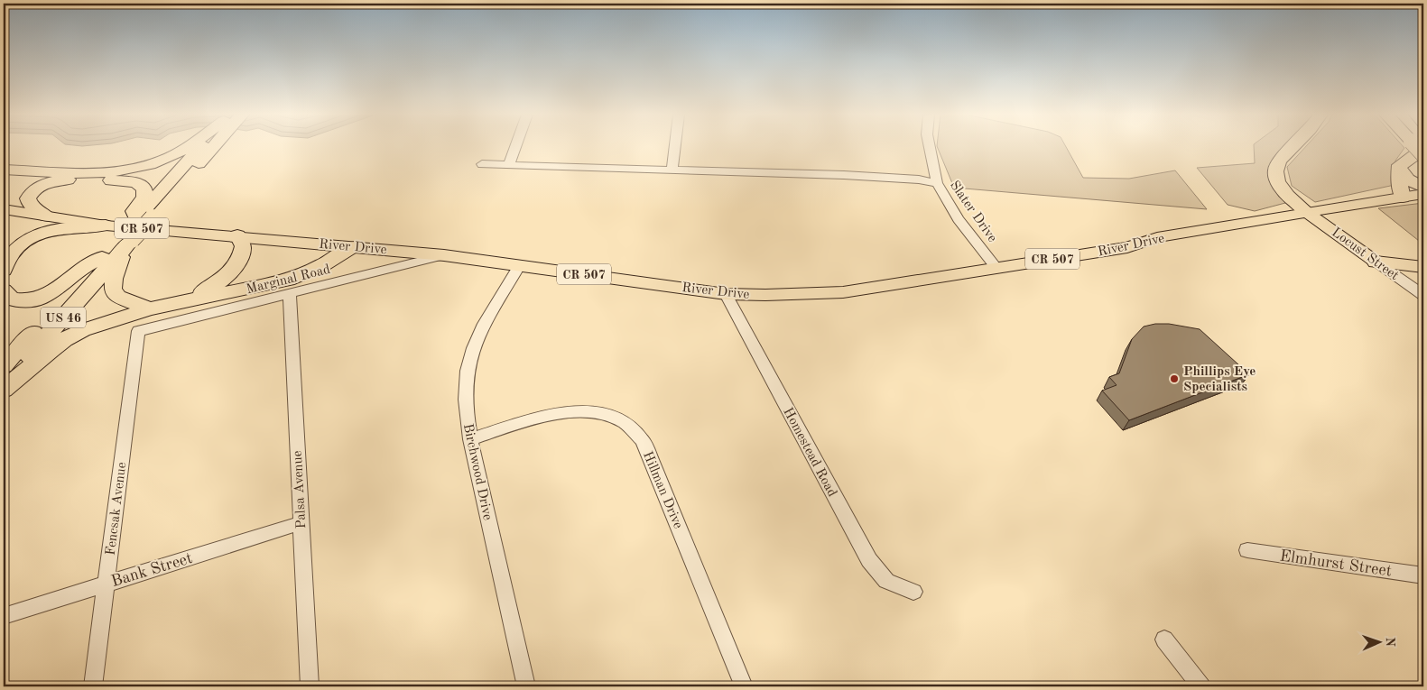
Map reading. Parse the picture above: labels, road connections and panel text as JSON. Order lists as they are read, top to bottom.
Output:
{
  "streets": {
    "highway": ["US 46"],
    "main road": ["CR 507", "River Drive", "Locust Street"],
    "street": [
      "Slater Drive",
      "Marginal Road",
      "Homestead Road",
      "Birchwood Drive",
      "Palsa Avenue",
      "Hillman Drive",
      "Fencsak Avenue",
      "Elmhurst Street",
      "Bank Street"
    ]
  },
  "crossings": [
    ["Slater Drive", "River Drive"],
    ["River Drive", "Locust Street"],
    ["River Drive", "Marginal Road"],
    ["River Drive", "Homestead Road"],
    ["River Drive", "Birchwood Drive"],
    ["Marginal Road", "Palsa Avenue"],
    ["Marginal Road", "Fencsak Avenue"],
    ["Birchwood Drive", "Hillman Drive"],
    ["Palsa Avenue", "Bank Street"],
    ["Fencsak Avenue", "Bank Street"]
  ],
  "places": ["Phillips Eye Specialists"],
  "north": "right"
}
